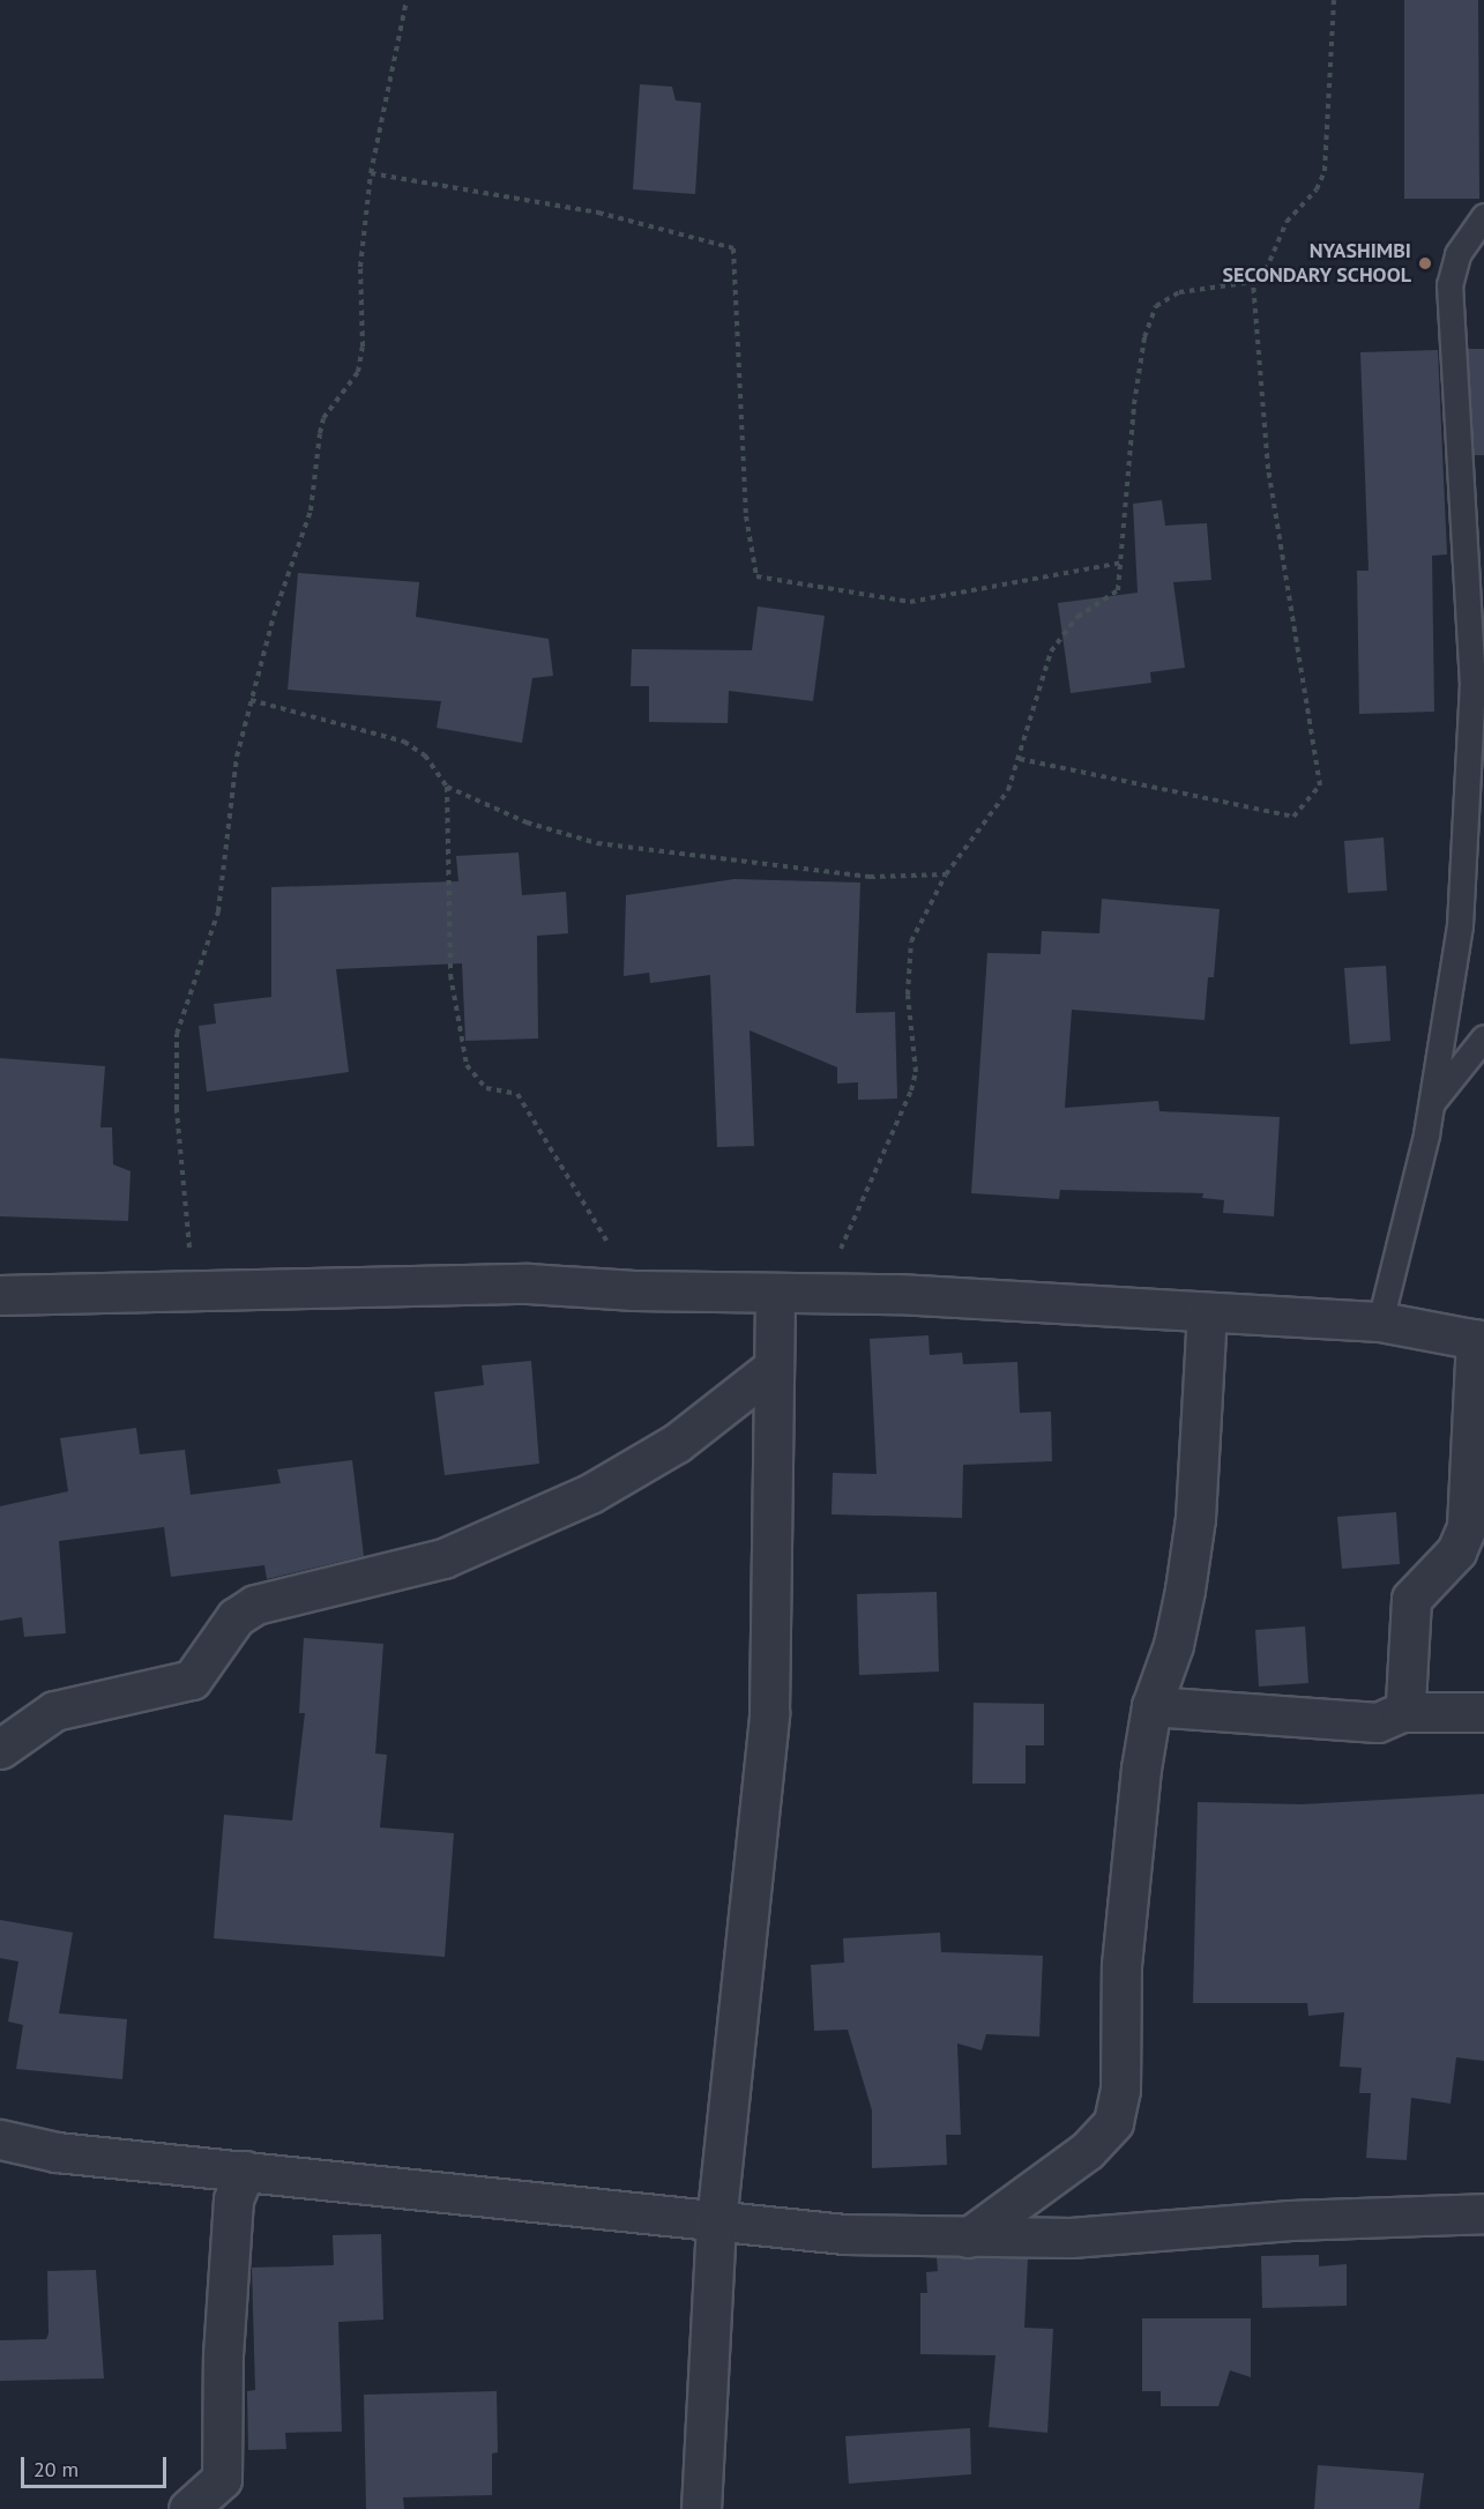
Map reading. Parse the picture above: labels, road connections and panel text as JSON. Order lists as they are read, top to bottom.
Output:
{
  "places": ["NYASHIMBI SECONDARY SCHOOL"],
  "scale_bar": "20 m"
}
